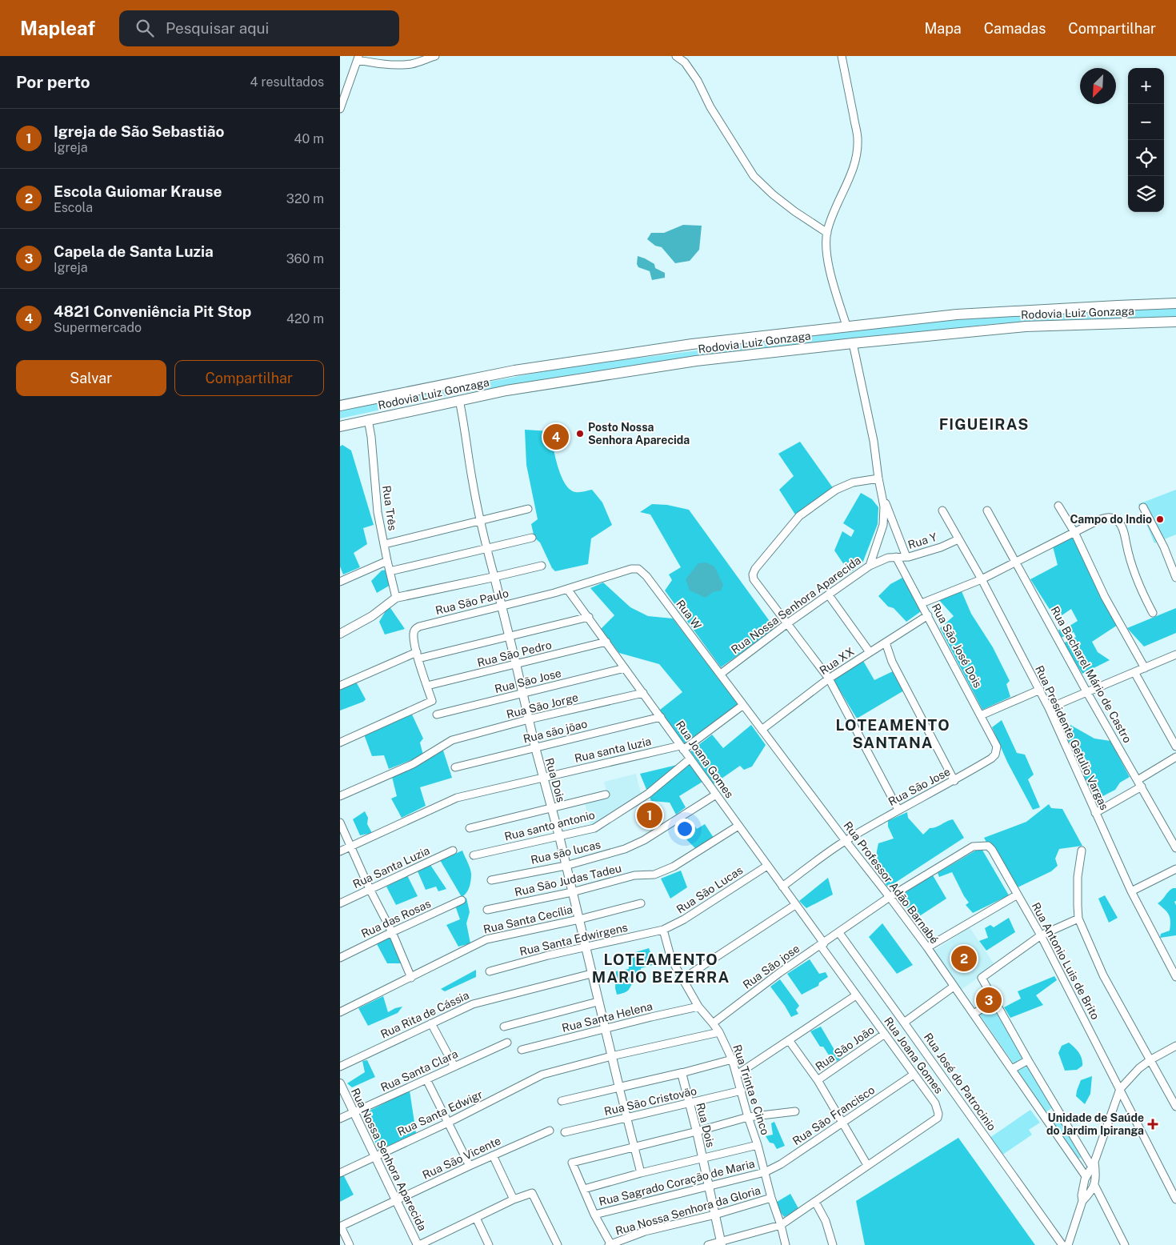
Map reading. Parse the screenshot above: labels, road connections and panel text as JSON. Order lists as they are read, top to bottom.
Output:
{
  "streets": {
    "highway": ["Rodovia Luiz Gonzaga"],
    "main road": ["Rua Nossa Senhora Aparecida", "Rua Dois"],
    "street": [
      "Rua Três",
      "Rua Y",
      "Rua São Paulo",
      "Rua W",
      "Rua São José Dois",
      "Rua São Pedro",
      "Rua XX",
      "Rua Bacharel Mário de Castro",
      "Rua São Jose",
      "Rua São Jorge",
      "Rua são jõao",
      "Rua Presidente Getulio Vargas",
      "Rua santa luzia",
      "Rua Joana Gomes",
      "Rua santo antonio",
      "Rua são lucas",
      "Rua Santa Luzia",
      "Rua São Judas Tadeu",
      "Rua Professor Adão Barnabé",
      "Rua São Lucas",
      "Rua das Rosas",
      "Rua Santa Cecília",
      "Rua Santa Edwirgens",
      "Rua Antonio Luis de Brito",
      "Rua São jose",
      "Rua Rita de Cássia",
      "Rua Santa Helena",
      "Rua São João",
      "Rua Santa Clara",
      "Rua José do Patrocinio",
      "Rua Trinta e Cinco",
      "Rua São Cristovão",
      "Rua Santa Edwigr",
      "Rua São Francisco",
      "Rua São Vicente",
      "Rua Sagrado Coração de Maria",
      "Rua Nossa Senhora da Gloria"
    ]
  },
  "crossings": [
    ["Rodovia Luiz Gonzaga", "Rua Três"],
    ["Rodovia Luiz Gonzaga", "Rua Nossa Senhora Aparecida"],
    ["Rodovia Luiz Gonzaga", "Rua Dois"],
    ["Rua Y", "Rua Nossa Senhora Aparecida"],
    ["Rua Y", "Rua São José Dois"],
    ["Rua Y", "Rua Presidente Getulio Vargas"],
    ["Rua São Paulo", "Rua W"],
    ["Rua São Paulo", "Rua São Pedro"],
    ["Rua São Paulo", "Rua Joana Gomes"],
    ["Rua São Paulo", "Rua Dois"],
    ["Rua Nossa Senhora Aparecida", "Rua W"],
    ["Rua Nossa Senhora Aparecida", "Rua Santa Clara"],
    ["Rua Nossa Senhora Aparecida", "Rua Santa Edwigr"],
    ["Rua Nossa Senhora Aparecida", "Rua São Vicente"],
    ["Rua São José Dois", "Rua XX"],
    ["Rua São José Dois", "Rua São Jose"],
    ["Rua São Pedro", "Rua Joana Gomes"],
    ["Rua São Pedro", "Rua Dois"],
    ["Rua XX", "Rua Professor Adão Barnabé"],
    ["Rua São Jose", "Rua Joana Gomes"],
    ["Rua São Jose", "Rua Dois"],
    ["Rua São Jose", "Rua Professor Adão Barnabé"],
    ["Rua São Jorge", "Rua Joana Gomes"],
    ["Rua São Jorge", "Rua Dois"],
    ["Rua são jõao", "Rua Joana Gomes"],
    ["Rua são jõao", "Rua Dois"],
    ["Rua santa luzia", "Rua Joana Gomes"],
    ["Rua santa luzia", "Rua Dois"],
    ["Rua Joana Gomes", "Rua santo antonio"],
    ["Rua Joana Gomes", "Rua são lucas"],
    ["Rua Joana Gomes", "Rua São Judas Tadeu"],
    ["Rua Joana Gomes", "Rua São Lucas"],
    ["Rua Joana Gomes", "Rua São jose"],
    ["Rua Joana Gomes", "Rua São João"],
    ["Rua Joana Gomes", "Rua São Francisco"],
    ["Rua Dois", "Rua santo antonio"],
    ["Rua Dois", "Rua são lucas"],
    ["Rua Dois", "Rua São Judas Tadeu"],
    ["Rua Dois", "Rua Santa Cecília"],
    ["Rua Dois", "Rua Santa Edwirgens"],
    ["Rua Dois", "Rua Rita de Cássia"],
    ["Rua Dois", "Rua Santa Helena"],
    ["Rua Dois", "Rua São Cristovão"],
    ["Rua Dois", "Rua Santa Edwigr"],
    ["Rua Dois", "Rua Sagrado Coração de Maria"],
    ["Rua Dois", "Rua Nossa Senhora da Gloria"],
    ["Rua Professor Adão Barnabé", "Rua São jose"],
    ["Rua São Lucas", "Rua Santa Edwirgens"],
    ["Rua São Lucas", "Rua Trinta e Cinco"],
    ["Rua Santa Edwirgens", "Rua Trinta e Cinco"],
    ["Rua Antonio Luis de Brito", "Rua São jose"],
    ["Rua São jose", "Rua José do Patrocinio"],
    ["Rua São jose", "Rua Trinta e Cinco"],
    ["Rua Santa Helena", "Rua Trinta e Cinco"],
    ["Rua Trinta e Cinco", "Rua São Cristovão"],
    ["Rua Trinta e Cinco", "Rua Santa Edwigr"],
    ["Rua Trinta e Cinco", "Rua São Francisco"],
    ["Rua Trinta e Cinco", "Rua Sagrado Coração de Maria"],
    ["Rua Trinta e Cinco", "Rua Nossa Senhora da Gloria"],
    ["Rua São Francisco", "Rua Sagrado Coração de Maria"]
  ],
  "districts": ["FIGUEIRAS", "LOTEAMENTO SANTANA", "LOTEAMENTO MARIO BEZERRA"],
  "places": {
    "other": ["Posto Nossa Senhora Aparecida", "Campo do Indio"],
    "health": ["Unidade de Saúde do Jardim Ipiranga"]
  },
  "north": "bottom left",
  "page": {
    "header": "Mapleaf",
    "search": "Pesquisar aqui",
    "nav": ["Mapa", "Camadas", "Compartilhar"],
    "heading": ["Por perto", "4 resultados"],
    "map_buttons": ["+", "−"],
    "list": [
      {
        "mark": "1",
        "name": "Igreja de São Sebastião",
        "note": "Igreja",
        "value": "40 m"
      },
      {
        "mark": "2",
        "name": "Escola Guiomar Krause",
        "note": "Escola",
        "value": "320 m"
      },
      {
        "mark": "3",
        "name": "Capela de Santa Luzia",
        "note": "Igreja",
        "value": "360 m"
      },
      {
        "mark": "4",
        "name": "4821 Conveniência Pit Stop",
        "note": "Supermercado",
        "value": "420 m"
      }
    ],
    "buttons": ["Salvar", "Compartilhar"],
    "pins": [
      "4",
      "1",
      "2",
      "3"
    ]
  }
}
